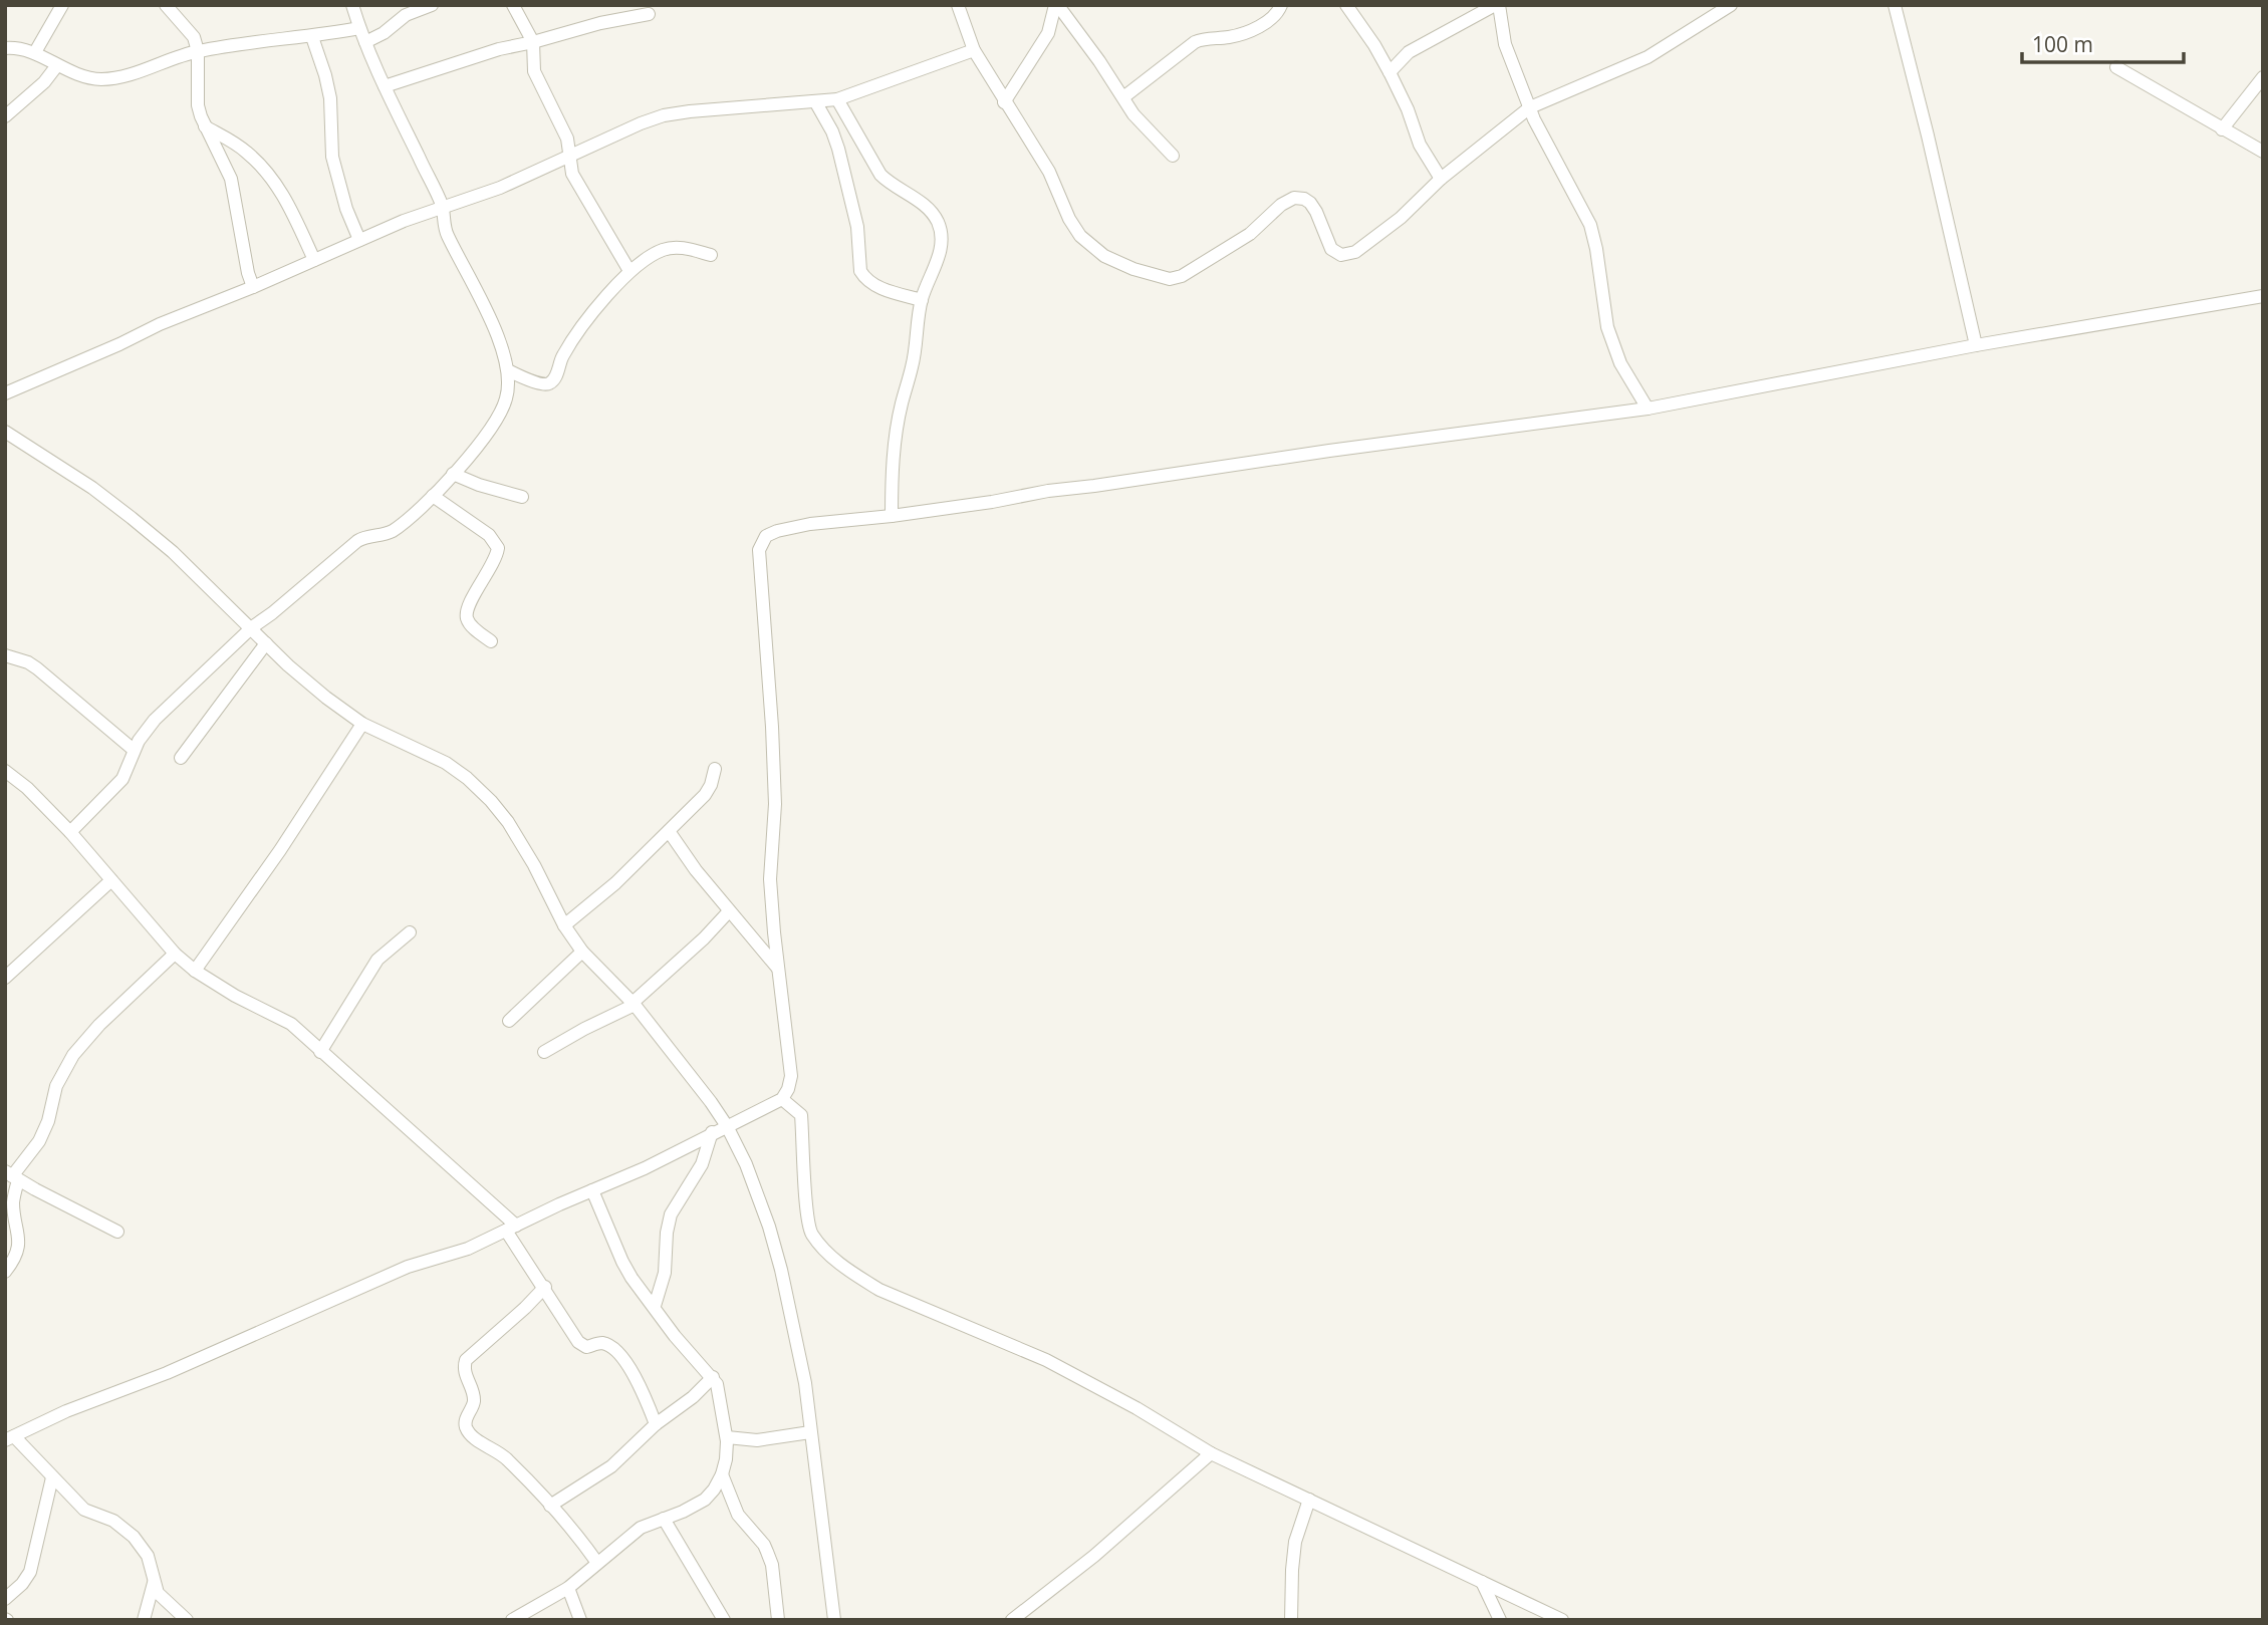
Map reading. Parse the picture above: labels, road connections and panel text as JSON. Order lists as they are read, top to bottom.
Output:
{
  "scale_bar": "100 m"
}
